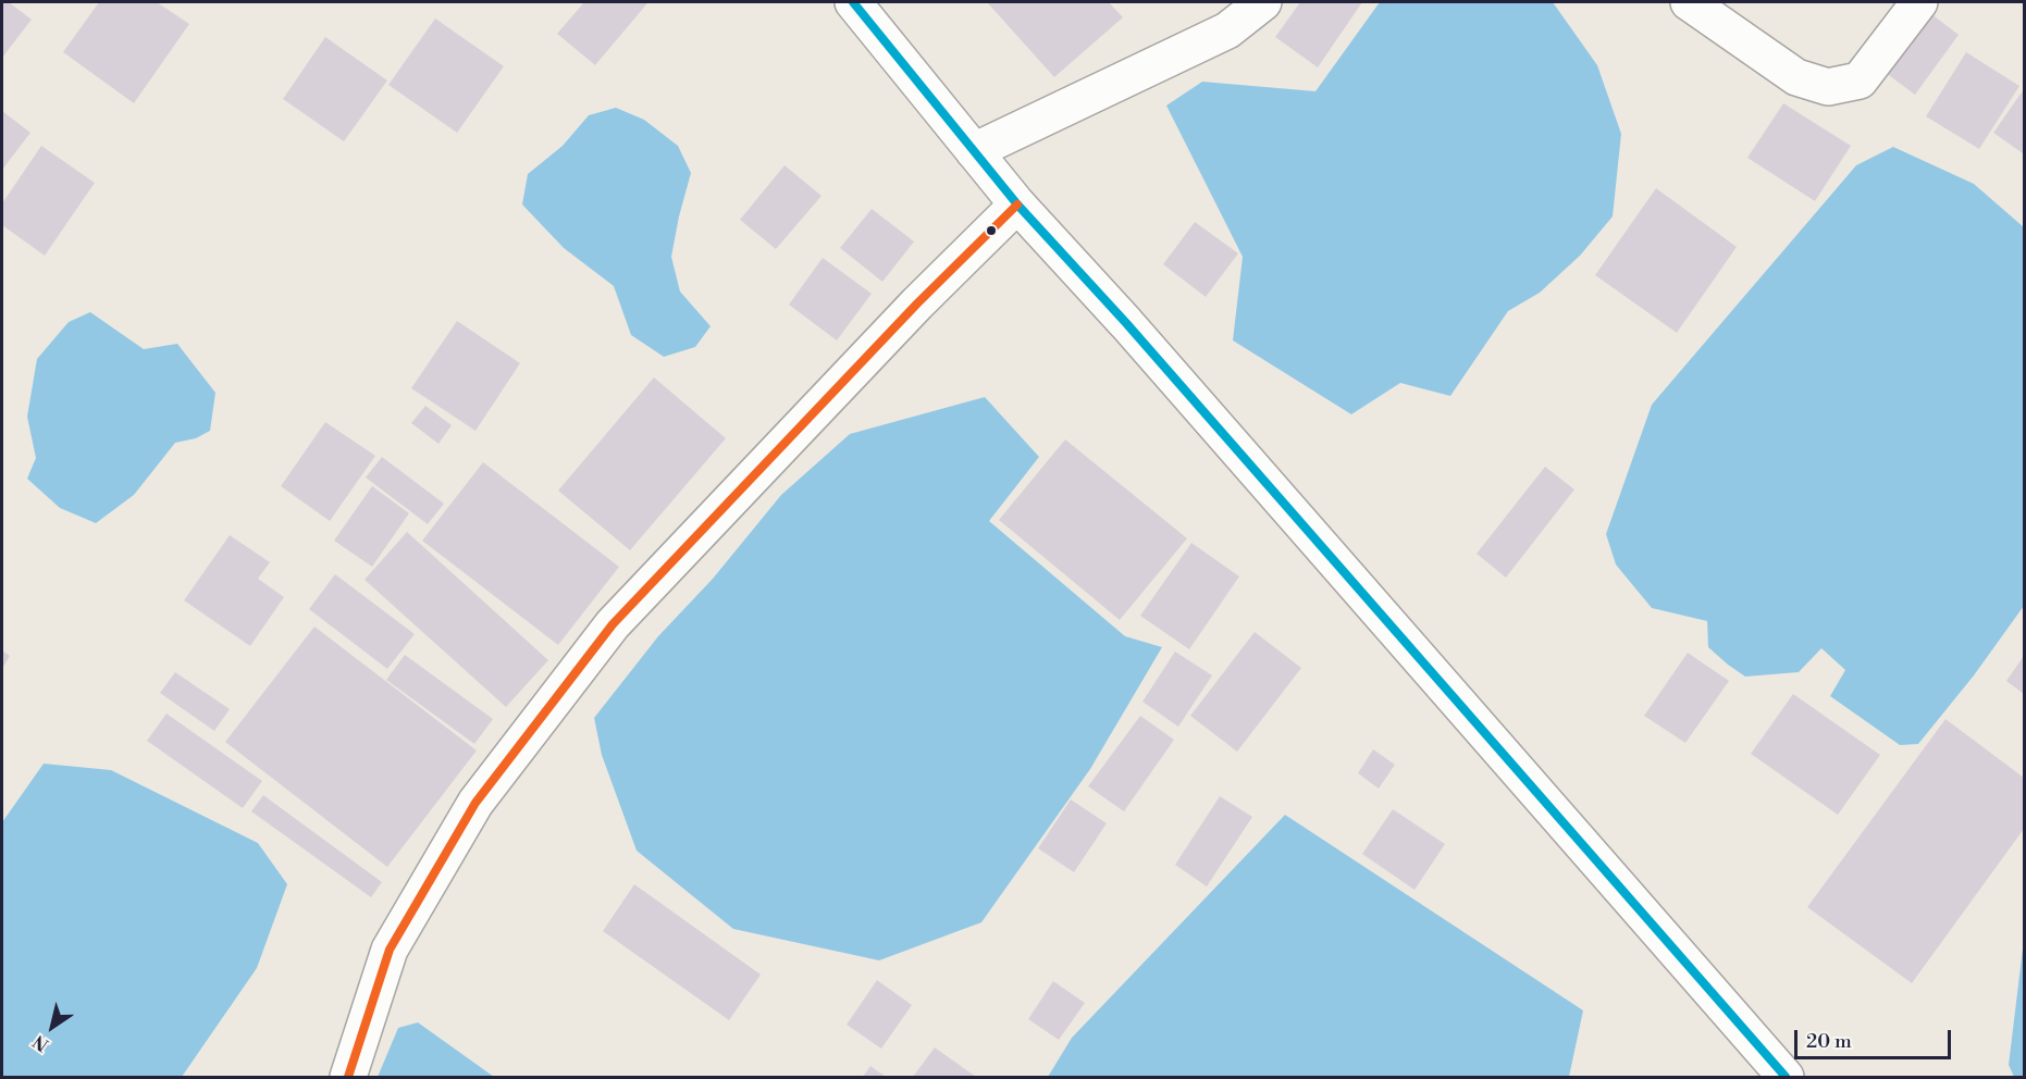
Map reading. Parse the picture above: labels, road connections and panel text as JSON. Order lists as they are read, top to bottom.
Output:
{
  "lines": ["transit line 20"],
  "scale_bar": "20 m",
  "north": "bottom left"
}
